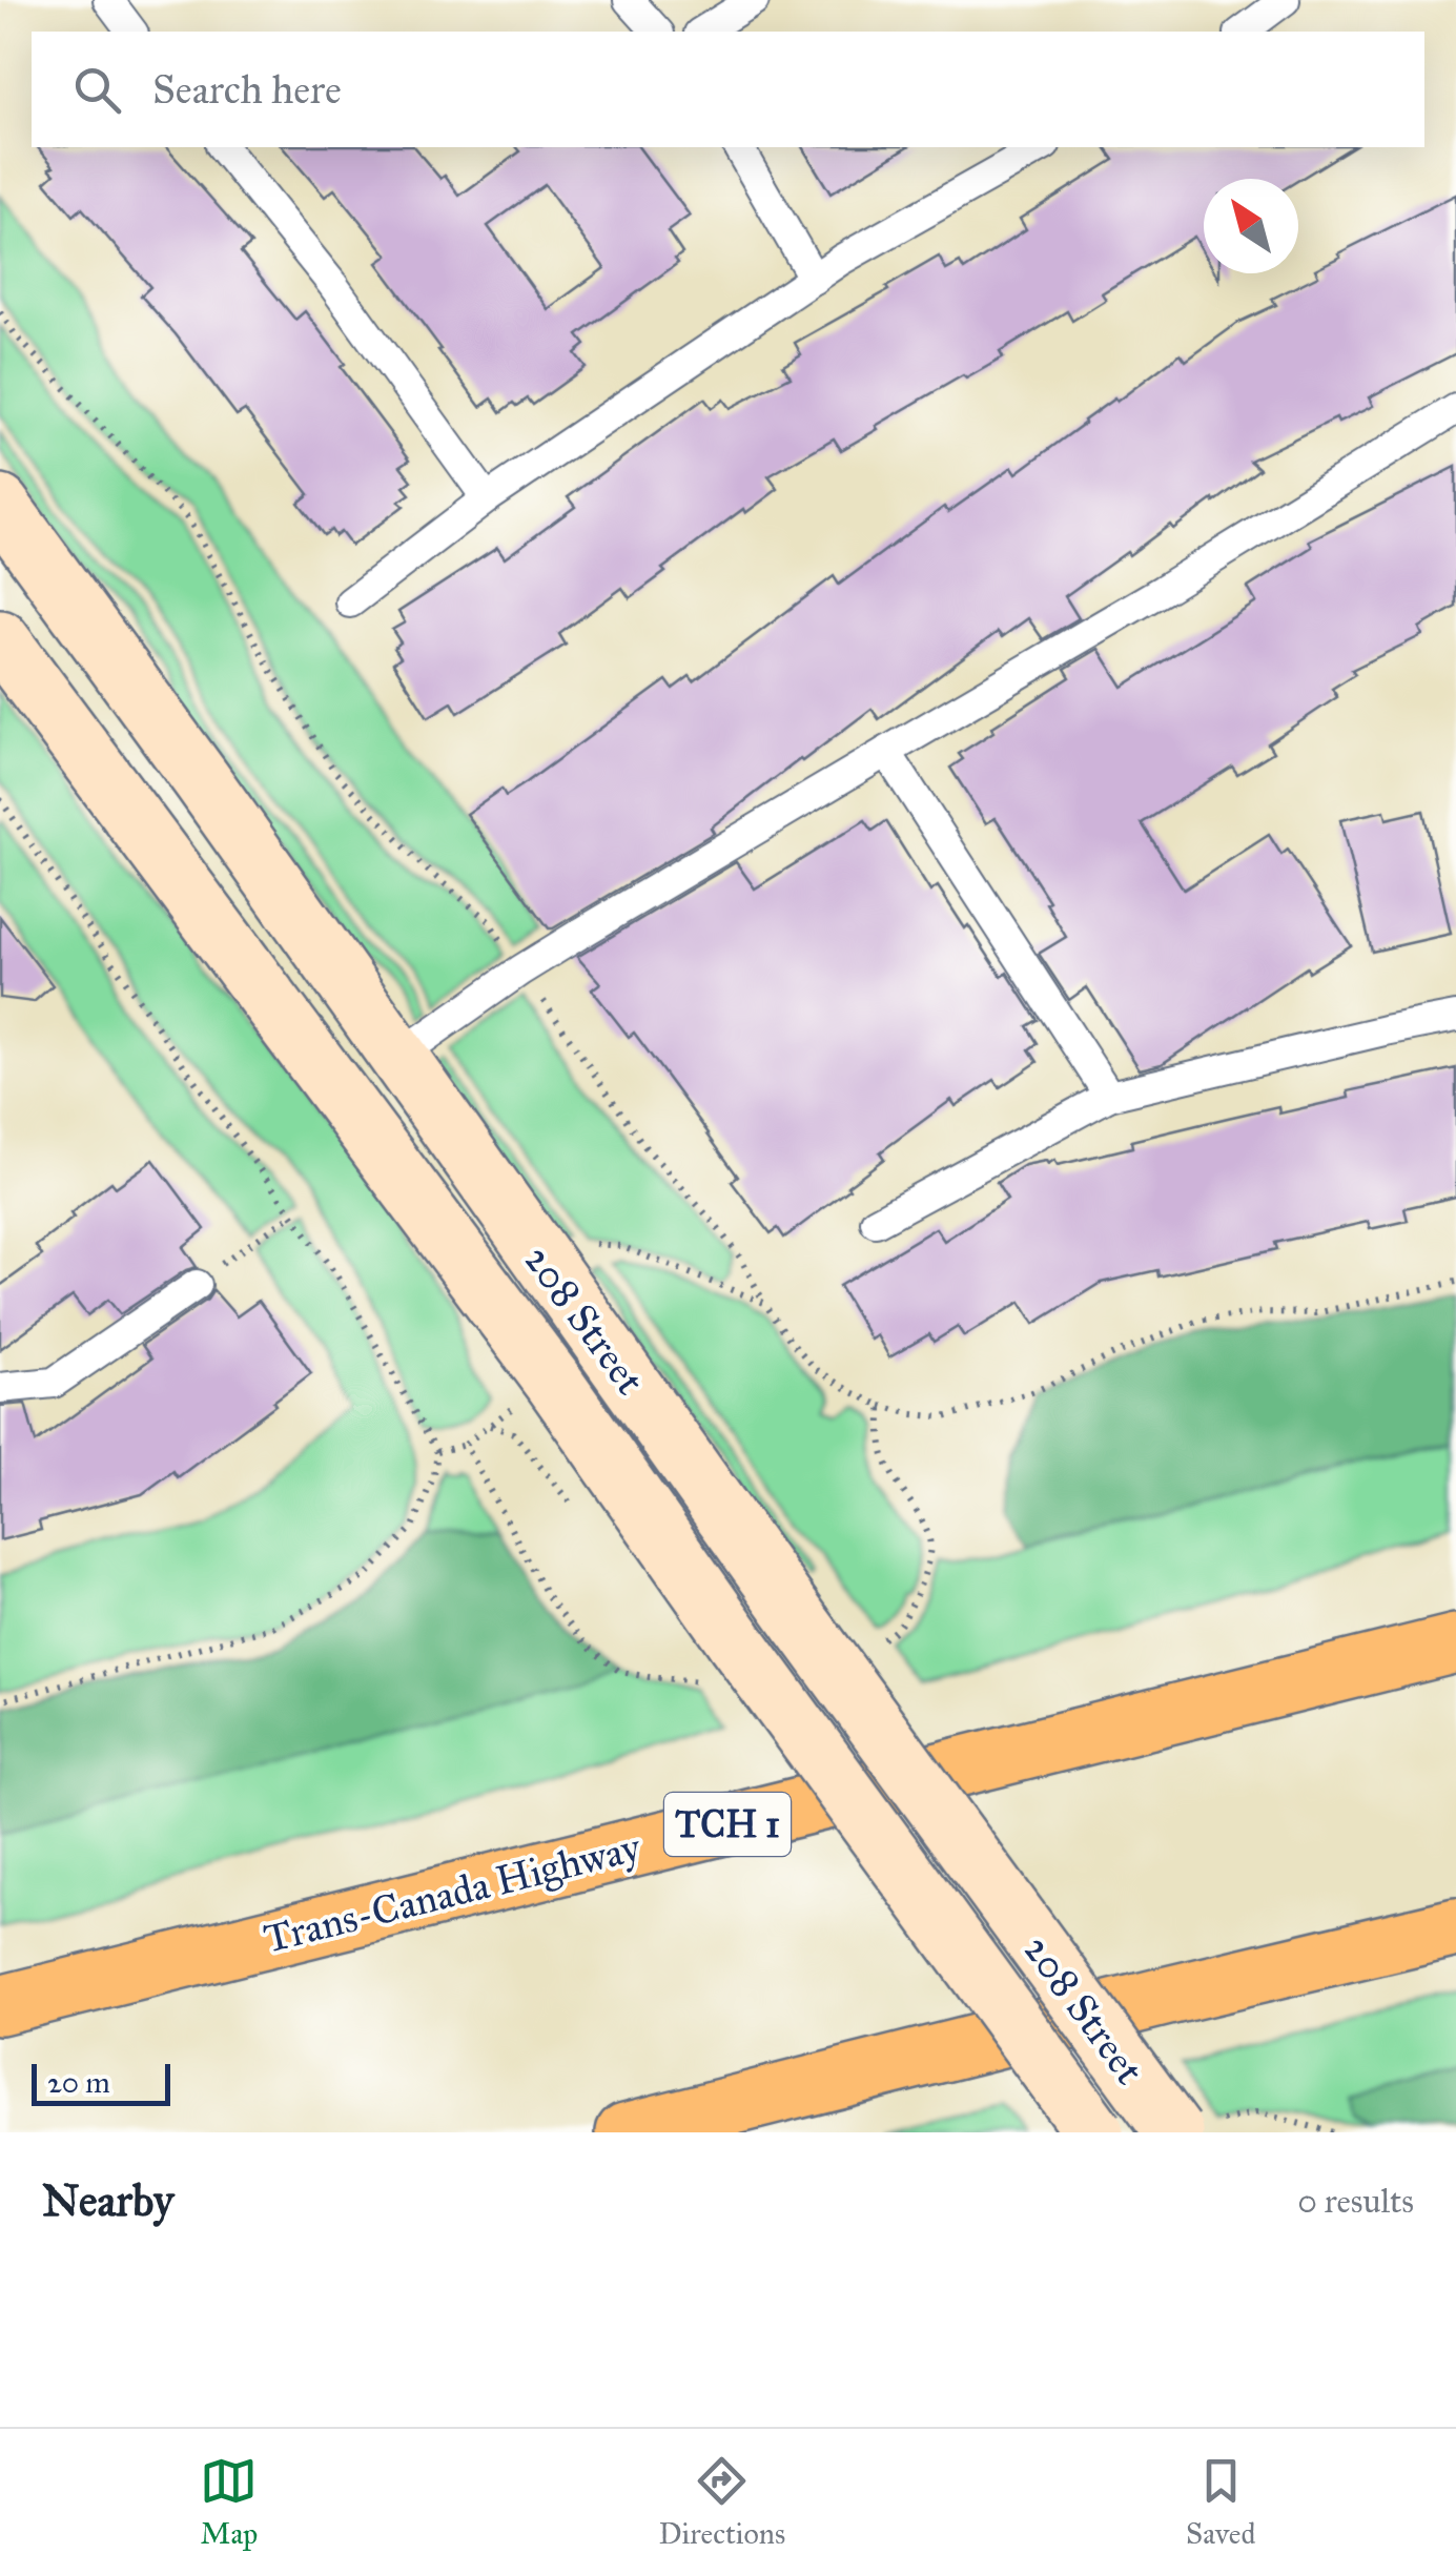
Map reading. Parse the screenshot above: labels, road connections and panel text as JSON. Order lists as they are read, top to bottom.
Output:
{
  "streets": {
    "highway": ["TCH 1", "Trans-Canada Highway"],
    "main road": ["208 Street"]
  },
  "scale_bar": "20 m",
  "north": "top left",
  "page": {
    "search": "Search here",
    "scale": "20 m",
    "heading": ["Nearby", "0 results"],
    "nav": ["Map", "Directions", "Saved"]
  }
}
